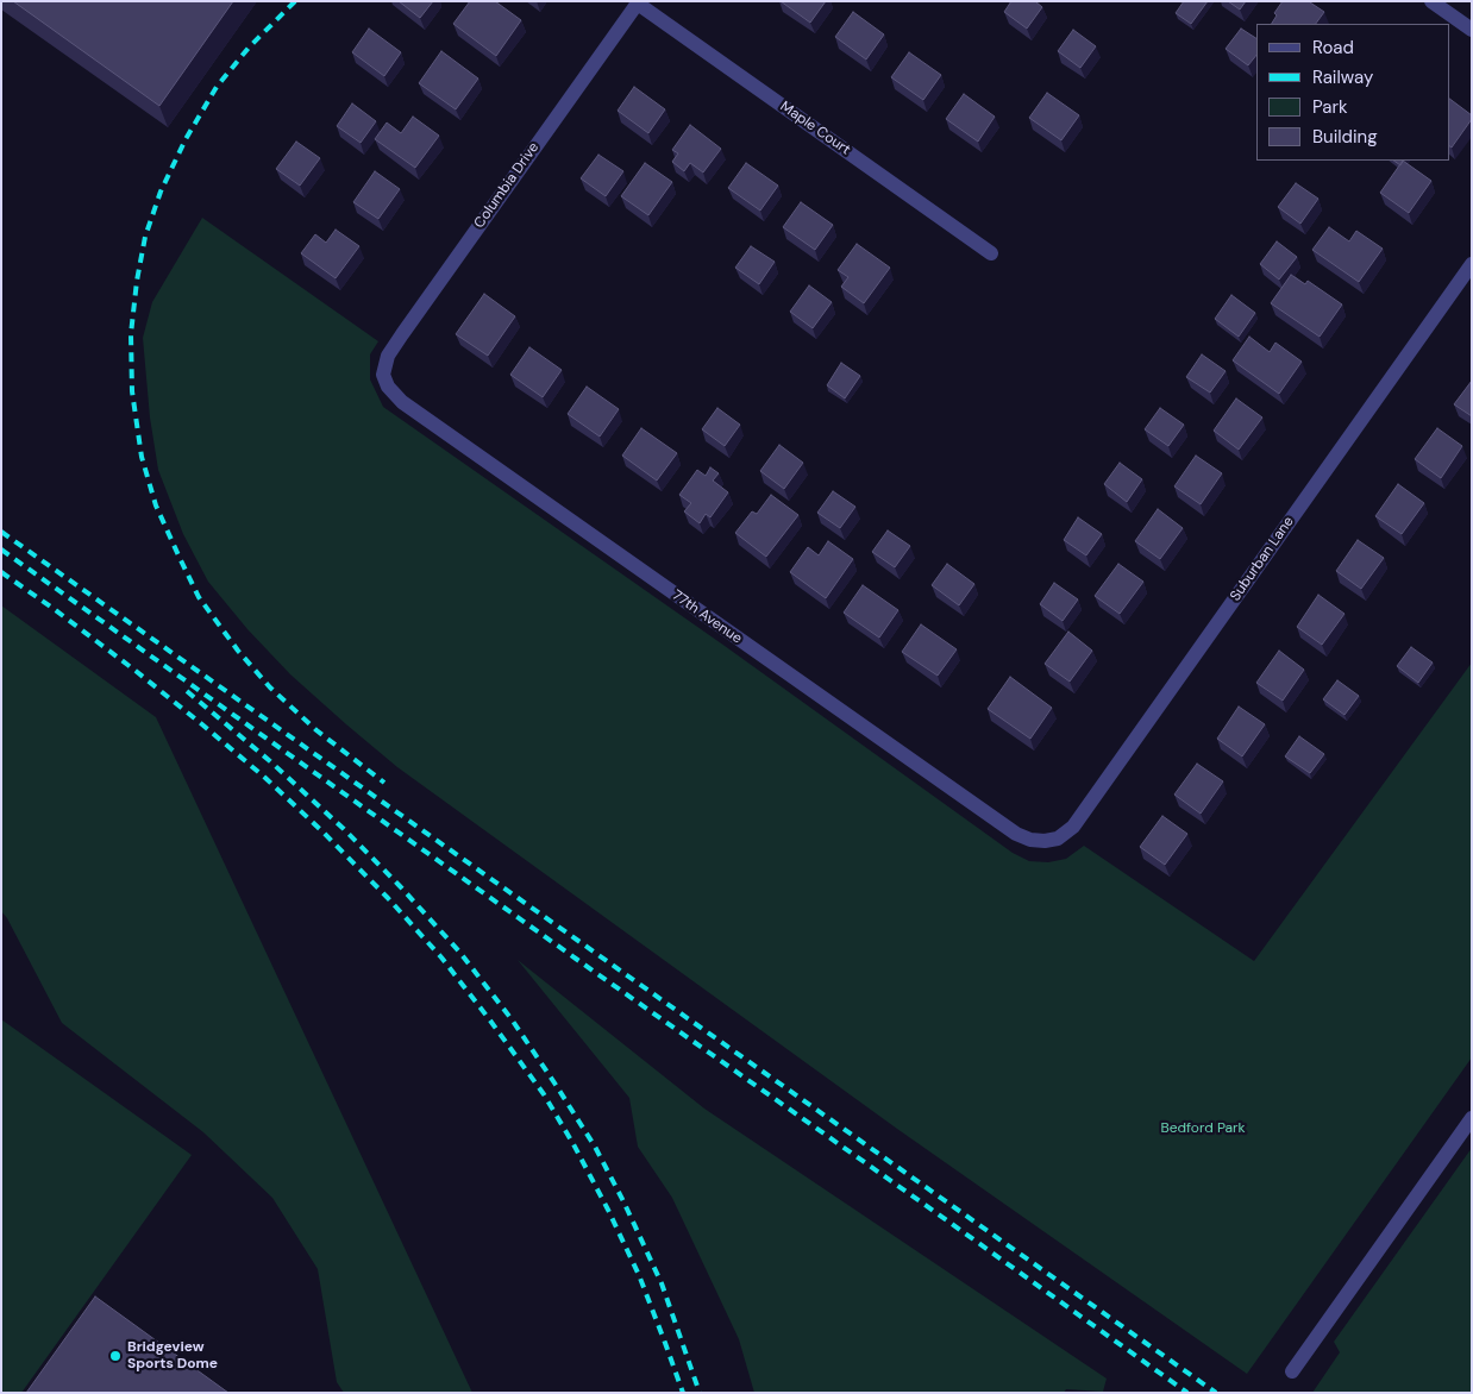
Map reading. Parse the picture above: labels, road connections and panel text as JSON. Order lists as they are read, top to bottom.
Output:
{
  "streets": {
    "street": [
      "Maple Court",
      "Columbia Drive",
      "Suburban Lane",
      "77th Avenue"
    ]
  },
  "crossings": [
    ["Maple Court", "Columbia Drive"],
    ["Columbia Drive", "77th Avenue"],
    ["Suburban Lane", "77th Avenue"]
  ],
  "parks": ["Bedford Park"],
  "places": ["Bridgeview Sports Dome"],
  "legend": [
    "Road",
    "Railway",
    "Park",
    "Building"
  ]
}
